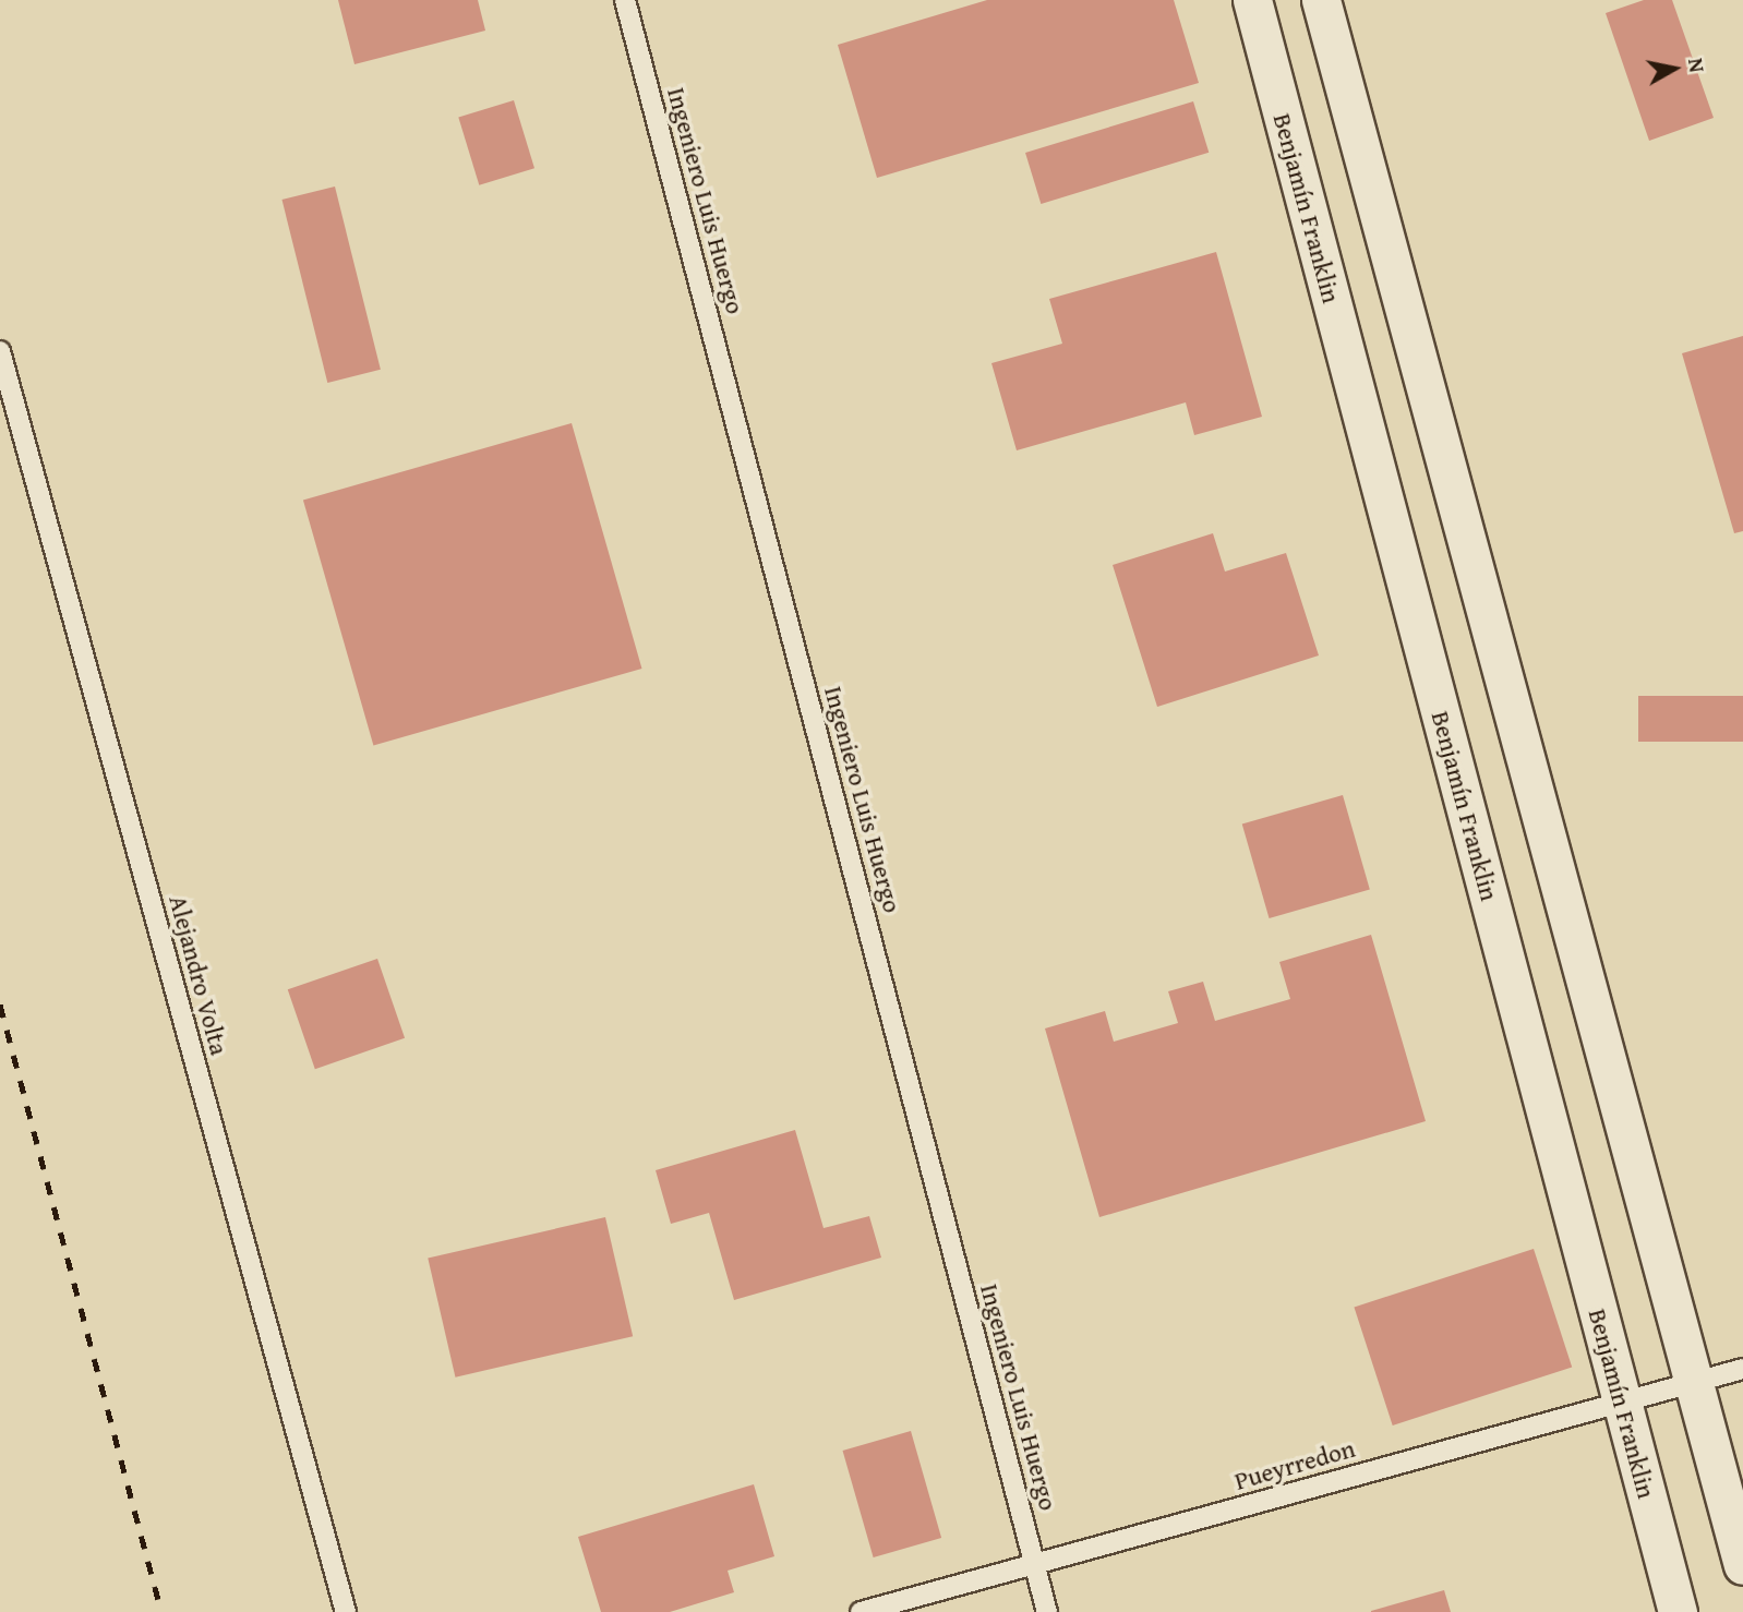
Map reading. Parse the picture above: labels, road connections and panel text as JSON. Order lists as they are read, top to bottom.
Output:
{
  "streets": {
    "street": ["Benjamín Franklin"],
    "lane": ["Ingeniero Luis Huergo", "Alejandro Volta", "Pueyrredon"]
  },
  "crossings": [
    ["Ingeniero Luis Huergo", "Pueyrredon"],
    ["Benjamín Franklin", "Pueyrredon"]
  ],
  "north": "right"
}
